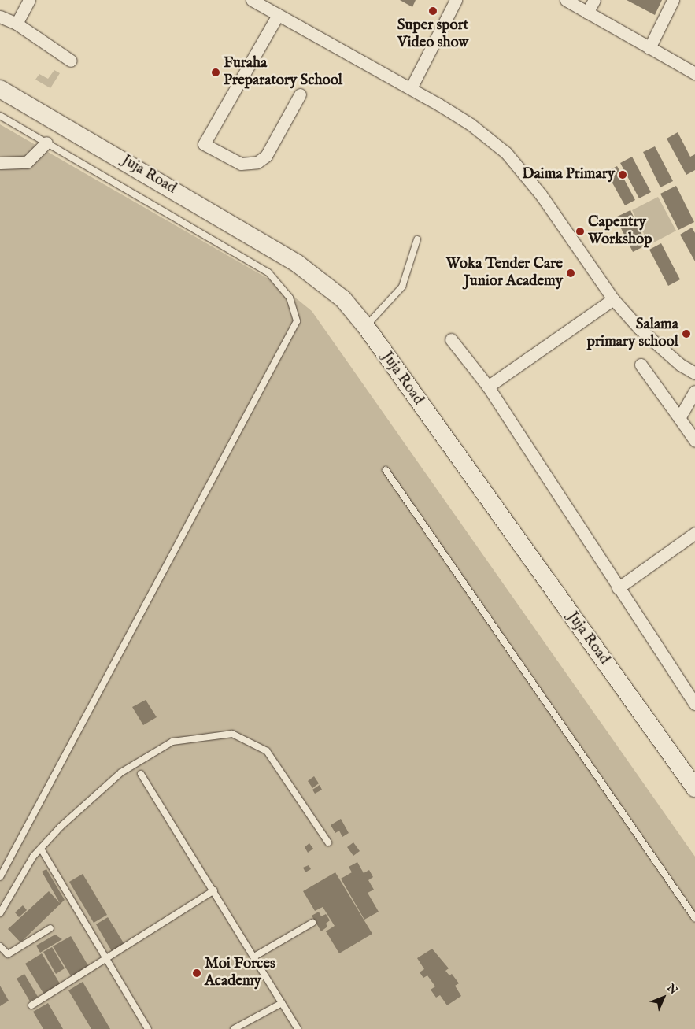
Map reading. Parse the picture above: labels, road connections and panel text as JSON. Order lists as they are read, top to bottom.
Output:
{
  "streets": {
    "main road": ["Juja Road"]
  },
  "places": [
    "Super sport Video show",
    "Furaha Preparatory School",
    "Daima Primary",
    "Capentry Workshop",
    "Woka Tender Care Junior Academy",
    "Salama primary school",
    "Moi Forces Academy"
  ],
  "north": "top right"
}
